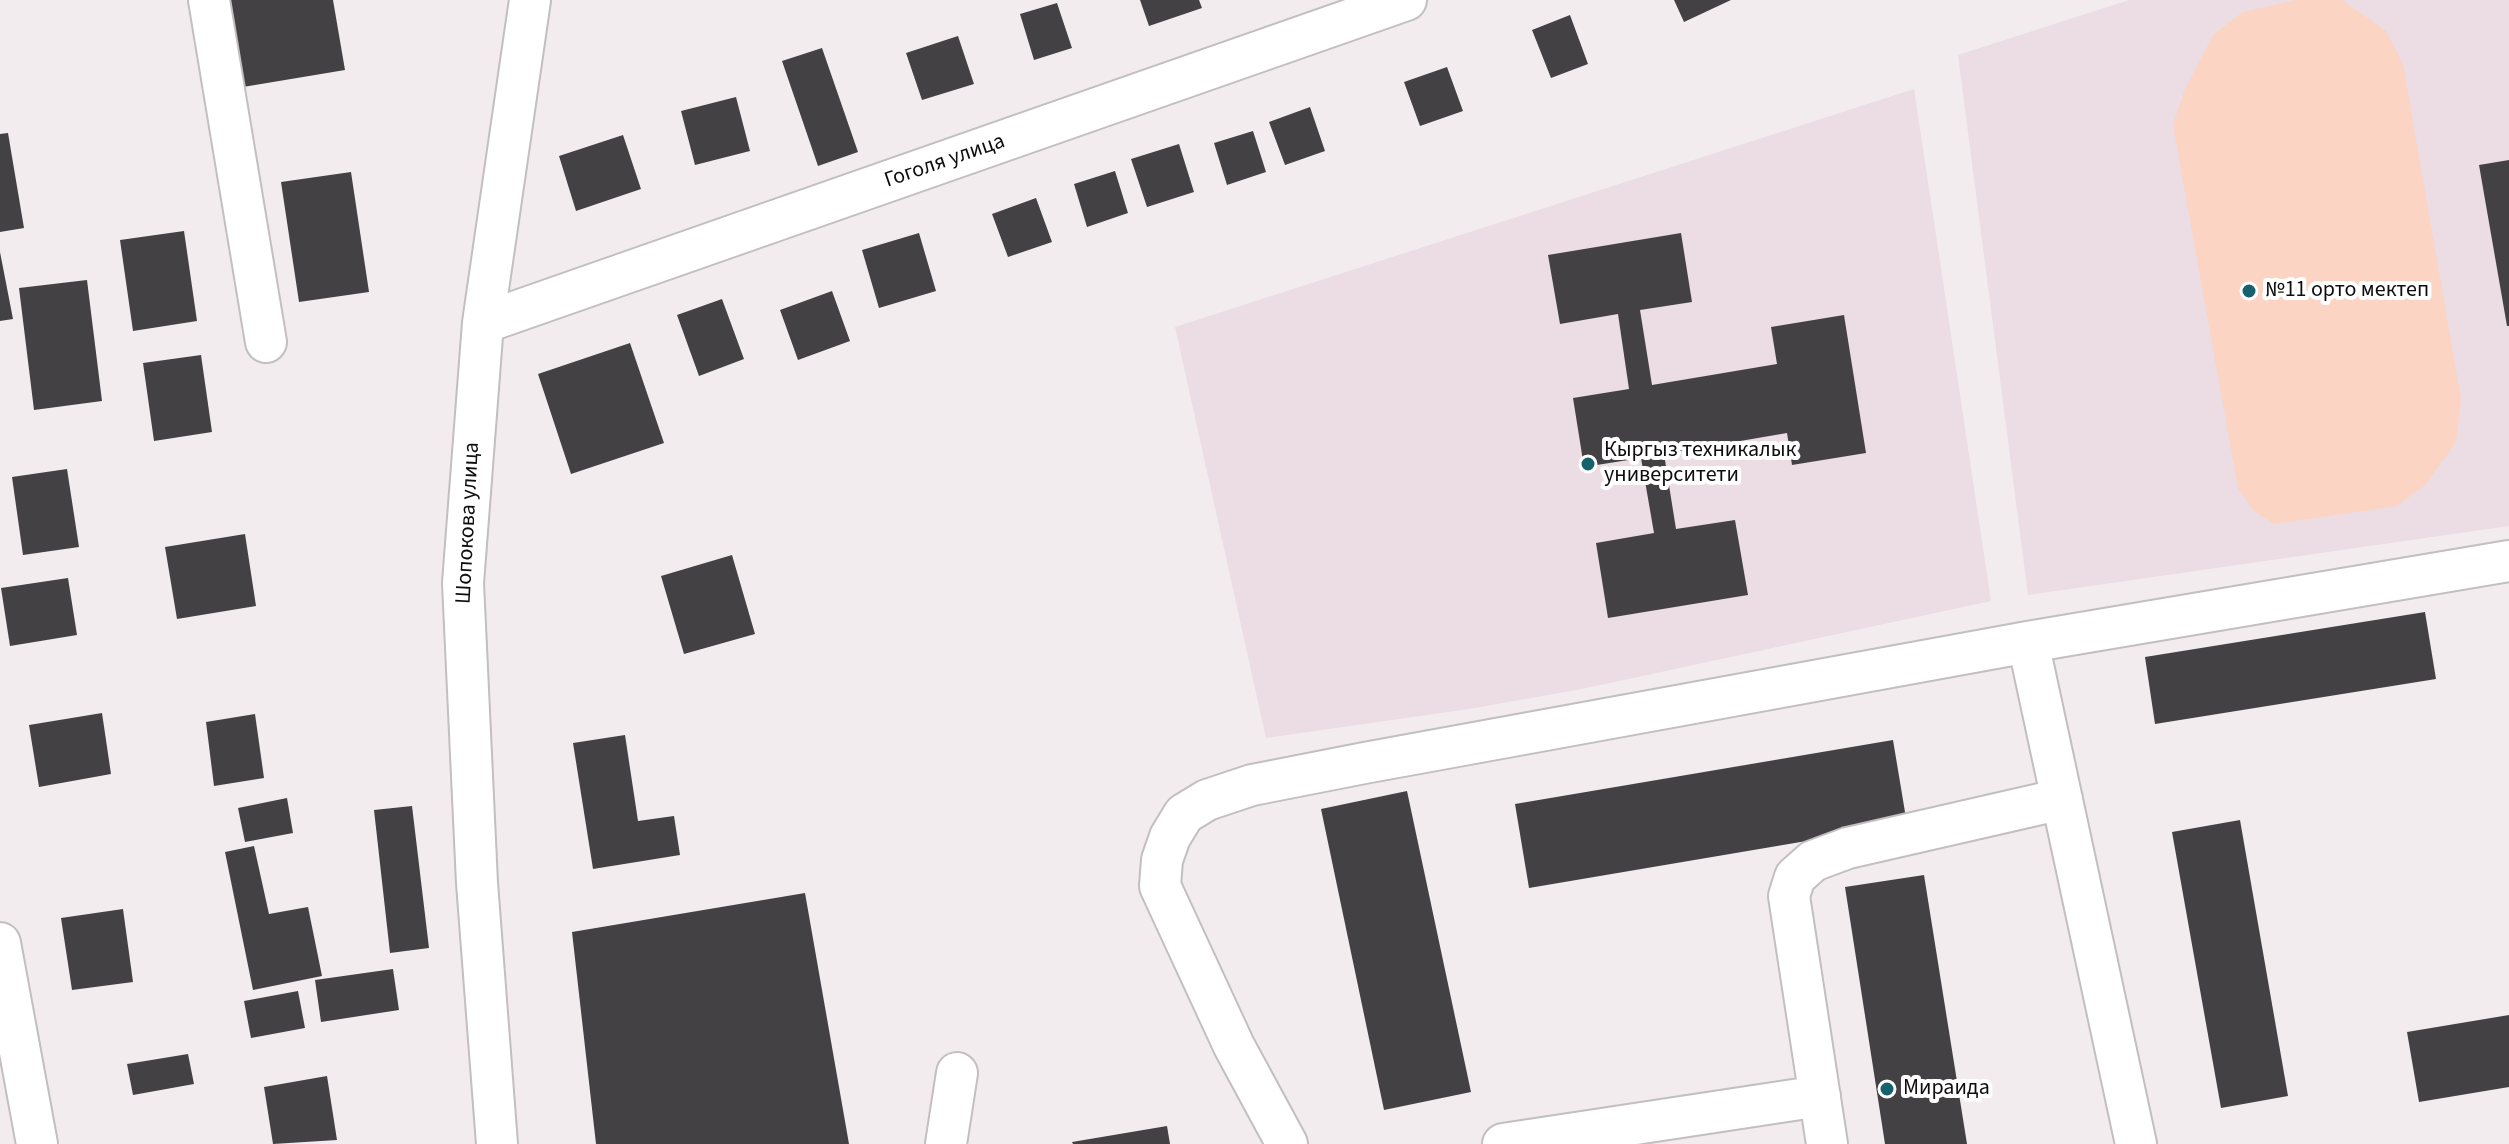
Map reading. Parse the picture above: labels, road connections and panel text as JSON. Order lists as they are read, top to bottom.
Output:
{
  "streets": {
    "street": ["Гоголя улица", "Шопокова улица"]
  },
  "crossings": [
    ["Гоголя улица", "Шопокова улица"]
  ],
  "places": ["№11 орто мектеп", "Кыргыз техникалык университети", "Мираида"]
}
